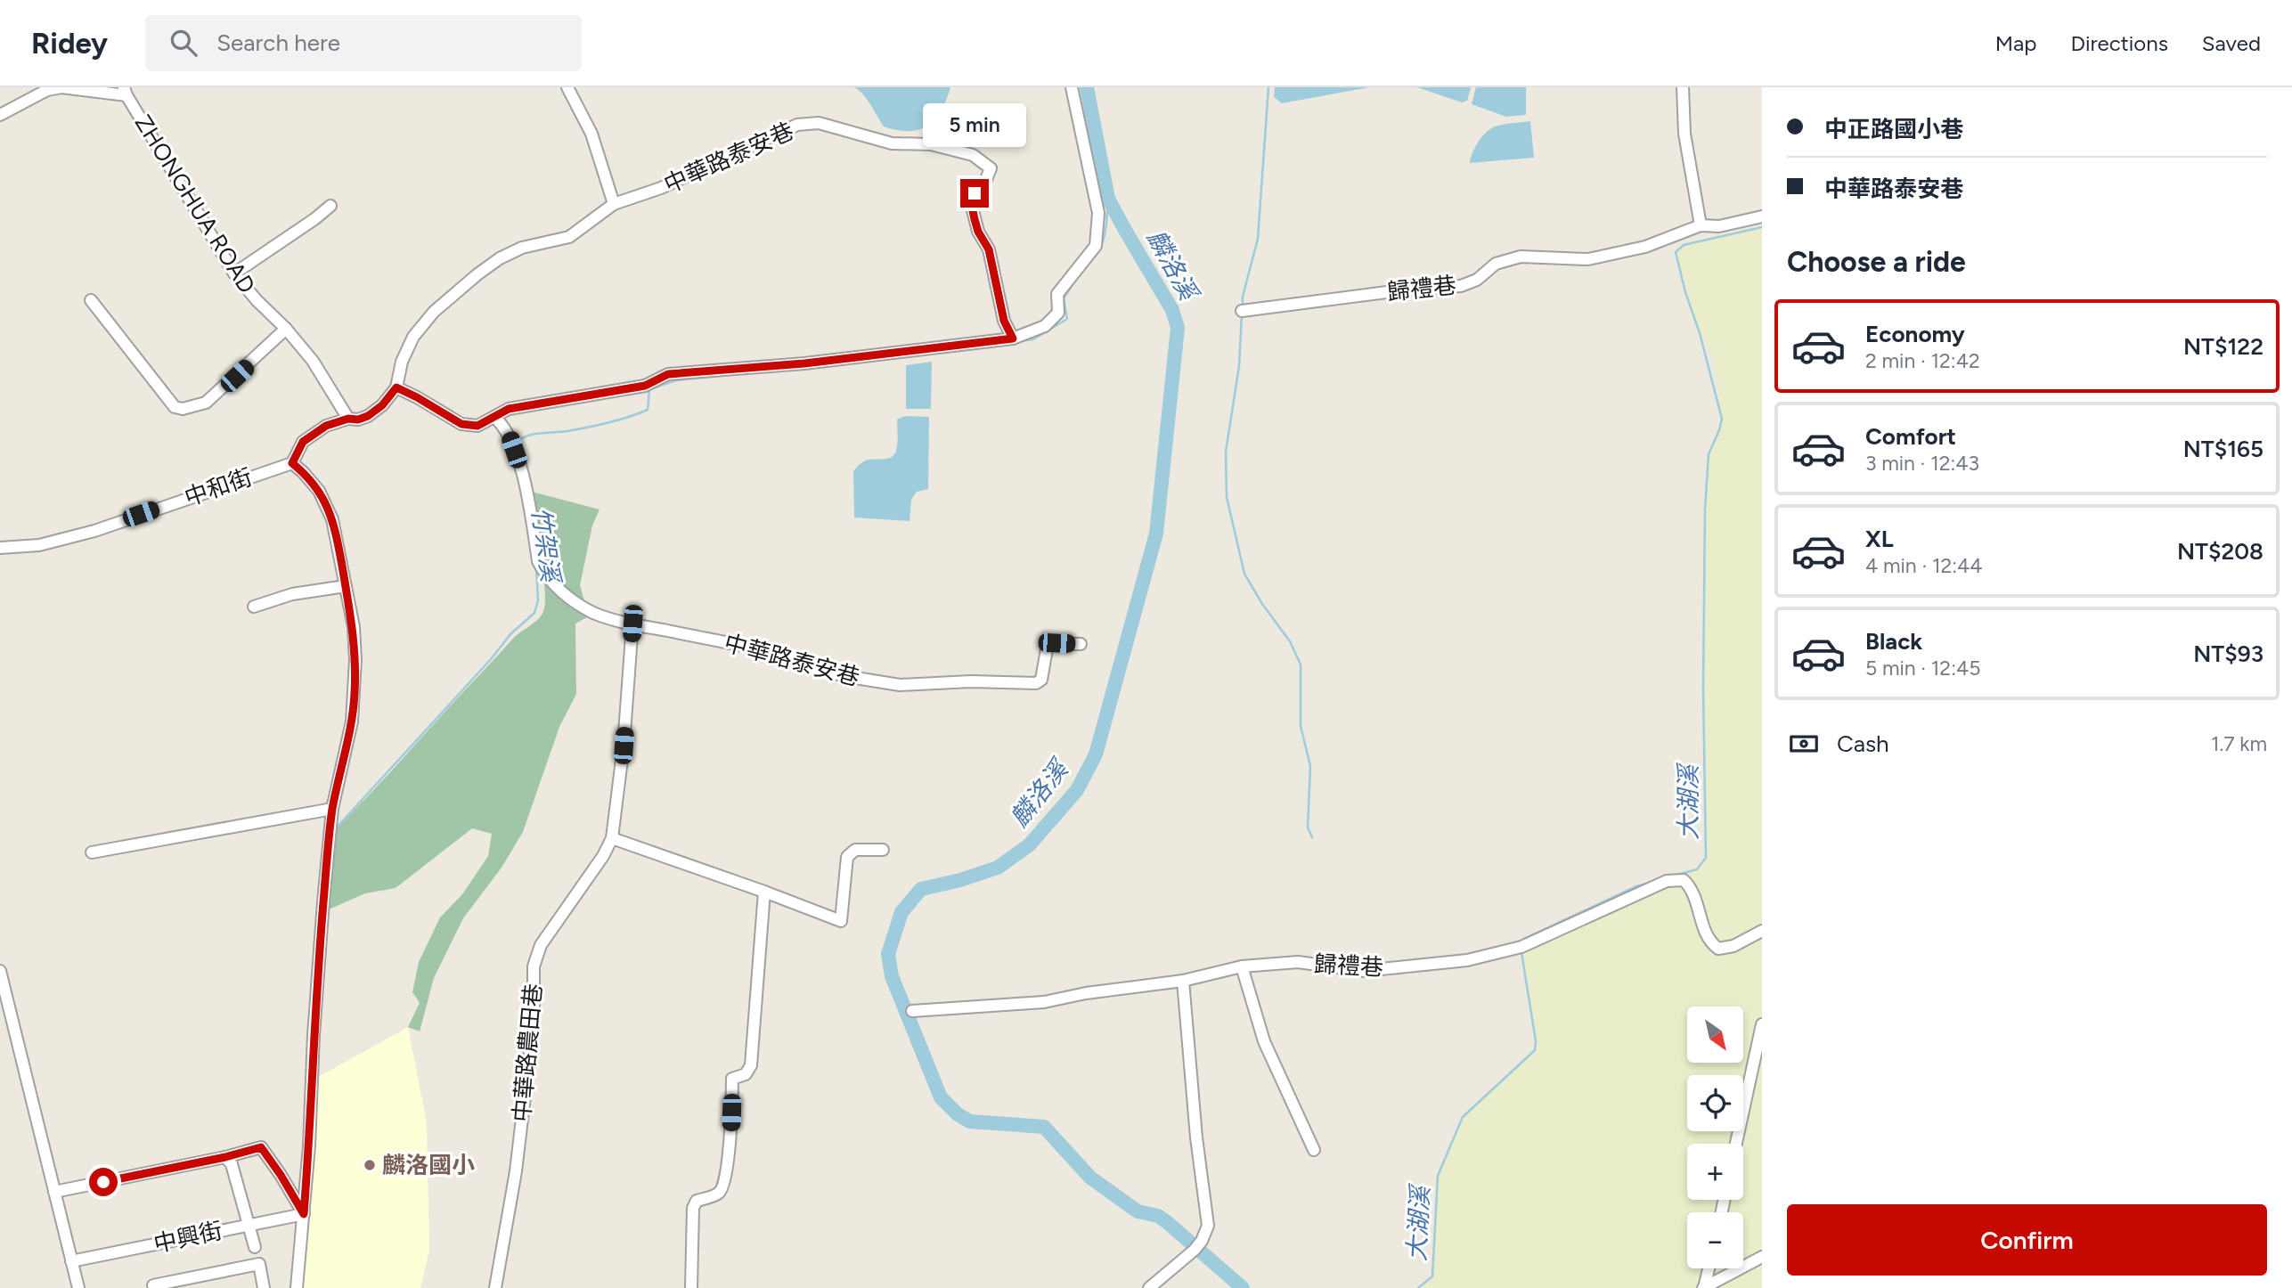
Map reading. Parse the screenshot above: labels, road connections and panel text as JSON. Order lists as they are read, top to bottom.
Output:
{
  "streets": {
    "street": [
      "中華路泰安巷",
      "ZHONGHUA ROAD",
      "歸禮巷",
      "中和街",
      "中華路農田巷",
      "中興街"
    ]
  },
  "crossings": [
    ["中華路泰安巷", "ZHONGHUA ROAD"],
    ["中華路泰安巷", "中華路農田巷"]
  ],
  "water": ["麟洛溪", "竹架溪", "大湖溪"],
  "places": ["麟洛國小"],
  "north": "bottom right",
  "page": {
    "header": "Ridey",
    "search": "Search here",
    "nav": ["Map", "Directions", "Saved"],
    "banner": ["中正路國小巷", "中華路泰安巷"],
    "bubble": "5 min",
    "heading": "Choose a ride",
    "list": [
      {
        "name": "Economy",
        "note": "2 min · 12:42",
        "value": "NT$122"
      },
      {
        "name": "Comfort",
        "note": "3 min · 12:43",
        "value": "NT$165"
      },
      {
        "name": "XL",
        "note": "4 min · 12:44",
        "value": "NT$208"
      },
      {
        "name": "Black",
        "note": "5 min · 12:45",
        "value": "NT$93"
      }
    ],
    "pay": ["Cash", "1.7 km"],
    "map_buttons": ["+", "−"],
    "buttons": "Confirm"
  }
}
